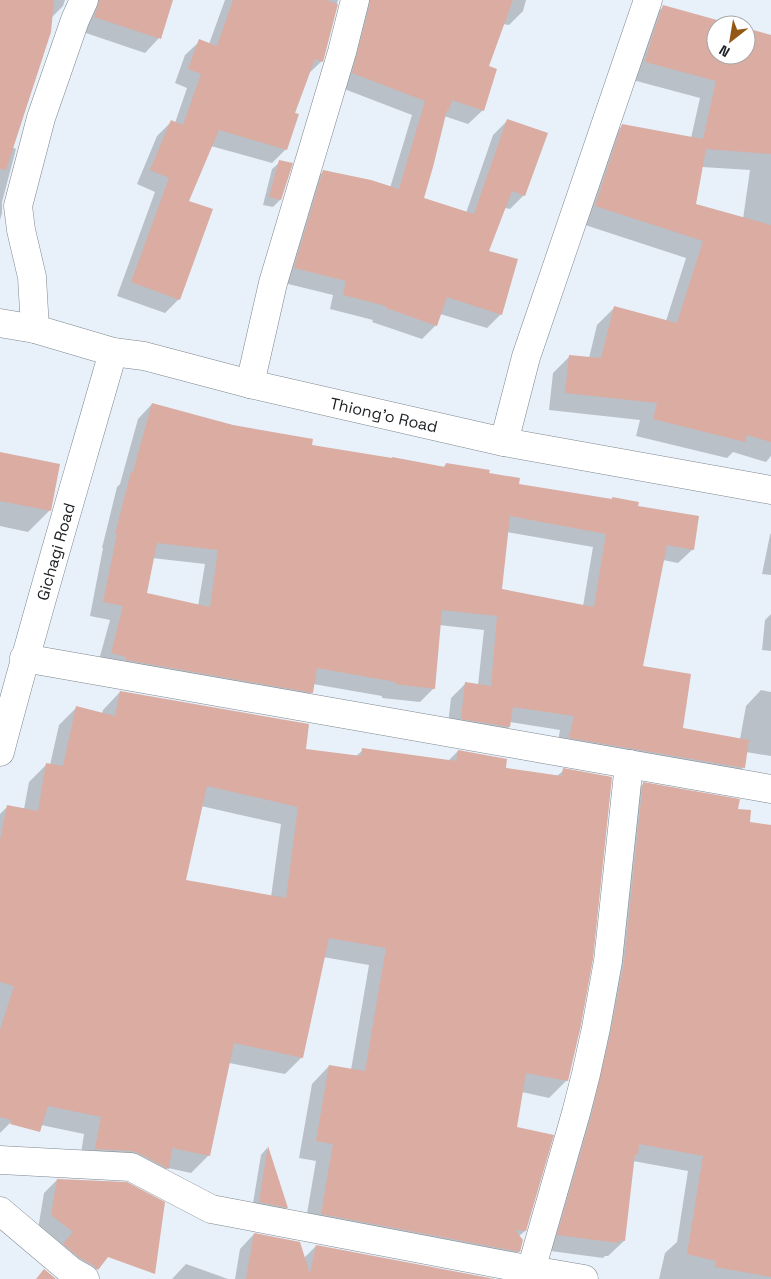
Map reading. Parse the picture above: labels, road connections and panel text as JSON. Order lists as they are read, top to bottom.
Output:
{
  "streets": {
    "street": ["Thiong'o Road", "Gichagi Road"]
  },
  "crossings": [
    ["Thiong'o Road", "Gichagi Road"]
  ],
  "north": "bottom left"
}
